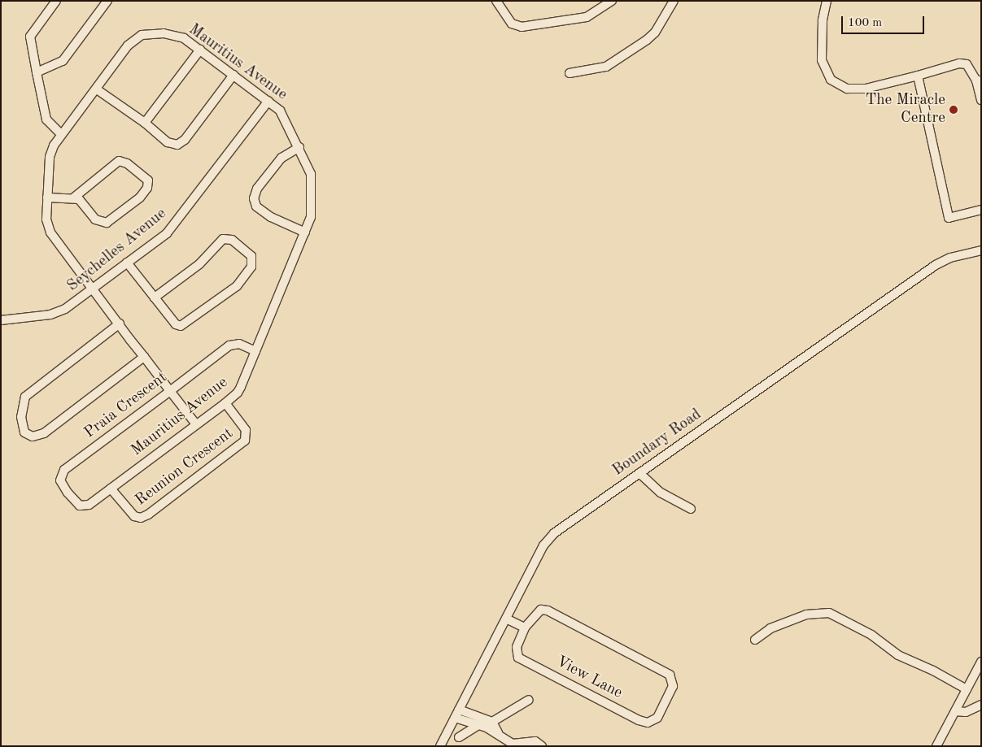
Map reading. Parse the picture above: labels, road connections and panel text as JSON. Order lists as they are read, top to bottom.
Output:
{
  "streets": {
    "street": [
      "Mauritius Avenue",
      "Seychelles Avenue",
      "Praia Crescent",
      "Boundary Road",
      "Reunion Crescent",
      "View Lane"
    ]
  },
  "crossings": [
    ["Mauritius Avenue", "Seychelles Avenue"],
    ["Mauritius Avenue", "Praia Crescent"],
    ["Mauritius Avenue", "Reunion Crescent"]
  ],
  "places": ["The Miracle Centre"],
  "scale_bar": "100 m"
}
